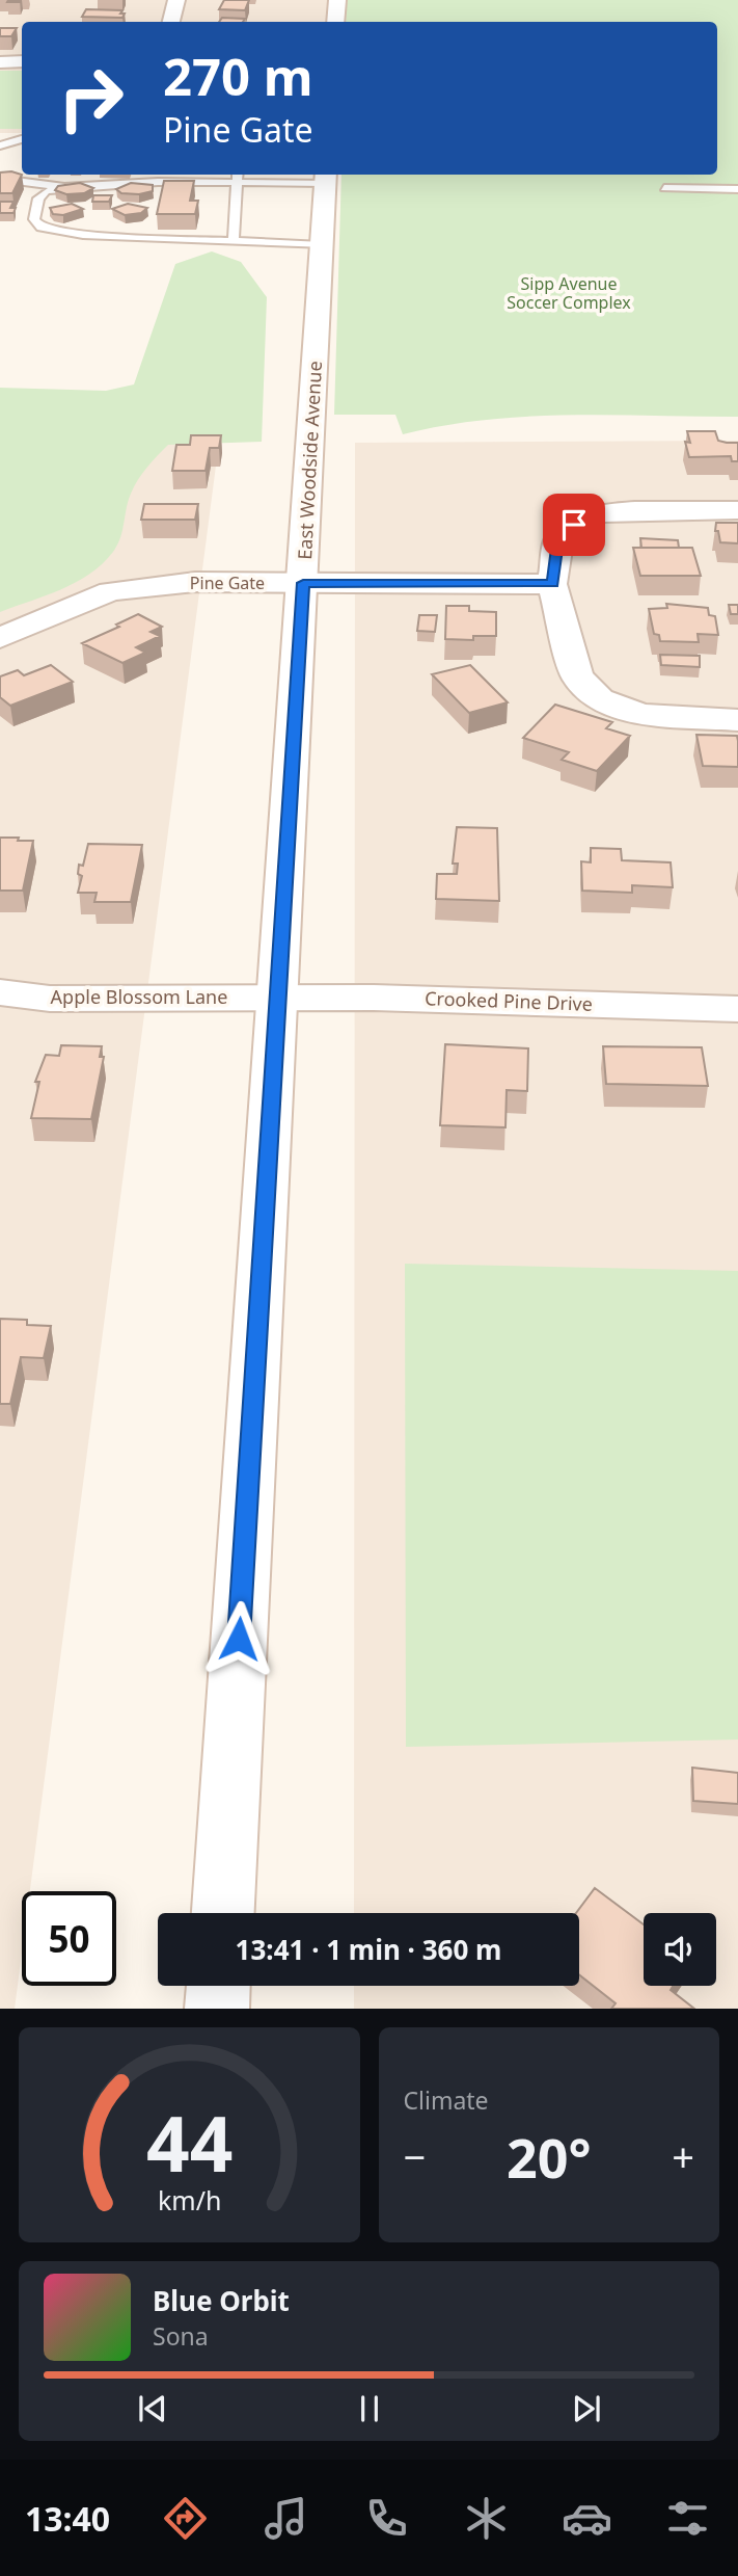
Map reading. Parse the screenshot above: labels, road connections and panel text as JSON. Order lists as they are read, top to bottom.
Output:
{
  "streets": {
    "main road": [
      "East Woodside Avenue",
      "Pine Gate",
      "Apple Blossom Lane",
      "Crooked Pine Drive"
    ]
  },
  "crossings": [
    ["East Woodside Avenue", "Pine Gate"],
    ["East Woodside Avenue", "Apple Blossom Lane"],
    ["East Woodside Avenue", "Crooked Pine Drive"],
    ["Apple Blossom Lane", "Crooked Pine Drive"]
  ],
  "parks": ["Sipp Avenue Soccer Complex"],
  "page": {
    "turn": ["270 m", "Pine Gate"],
    "limit": "50",
    "trip": "13:41 · 1 min · 360 m",
    "tile": "Climate",
    "heat": ["−", "20°", "+"],
    "song": ["Blue Orbit", "Sona"],
    "tabs": "13:40",
    "gauge": ["44", "km/h"]
  }
}
